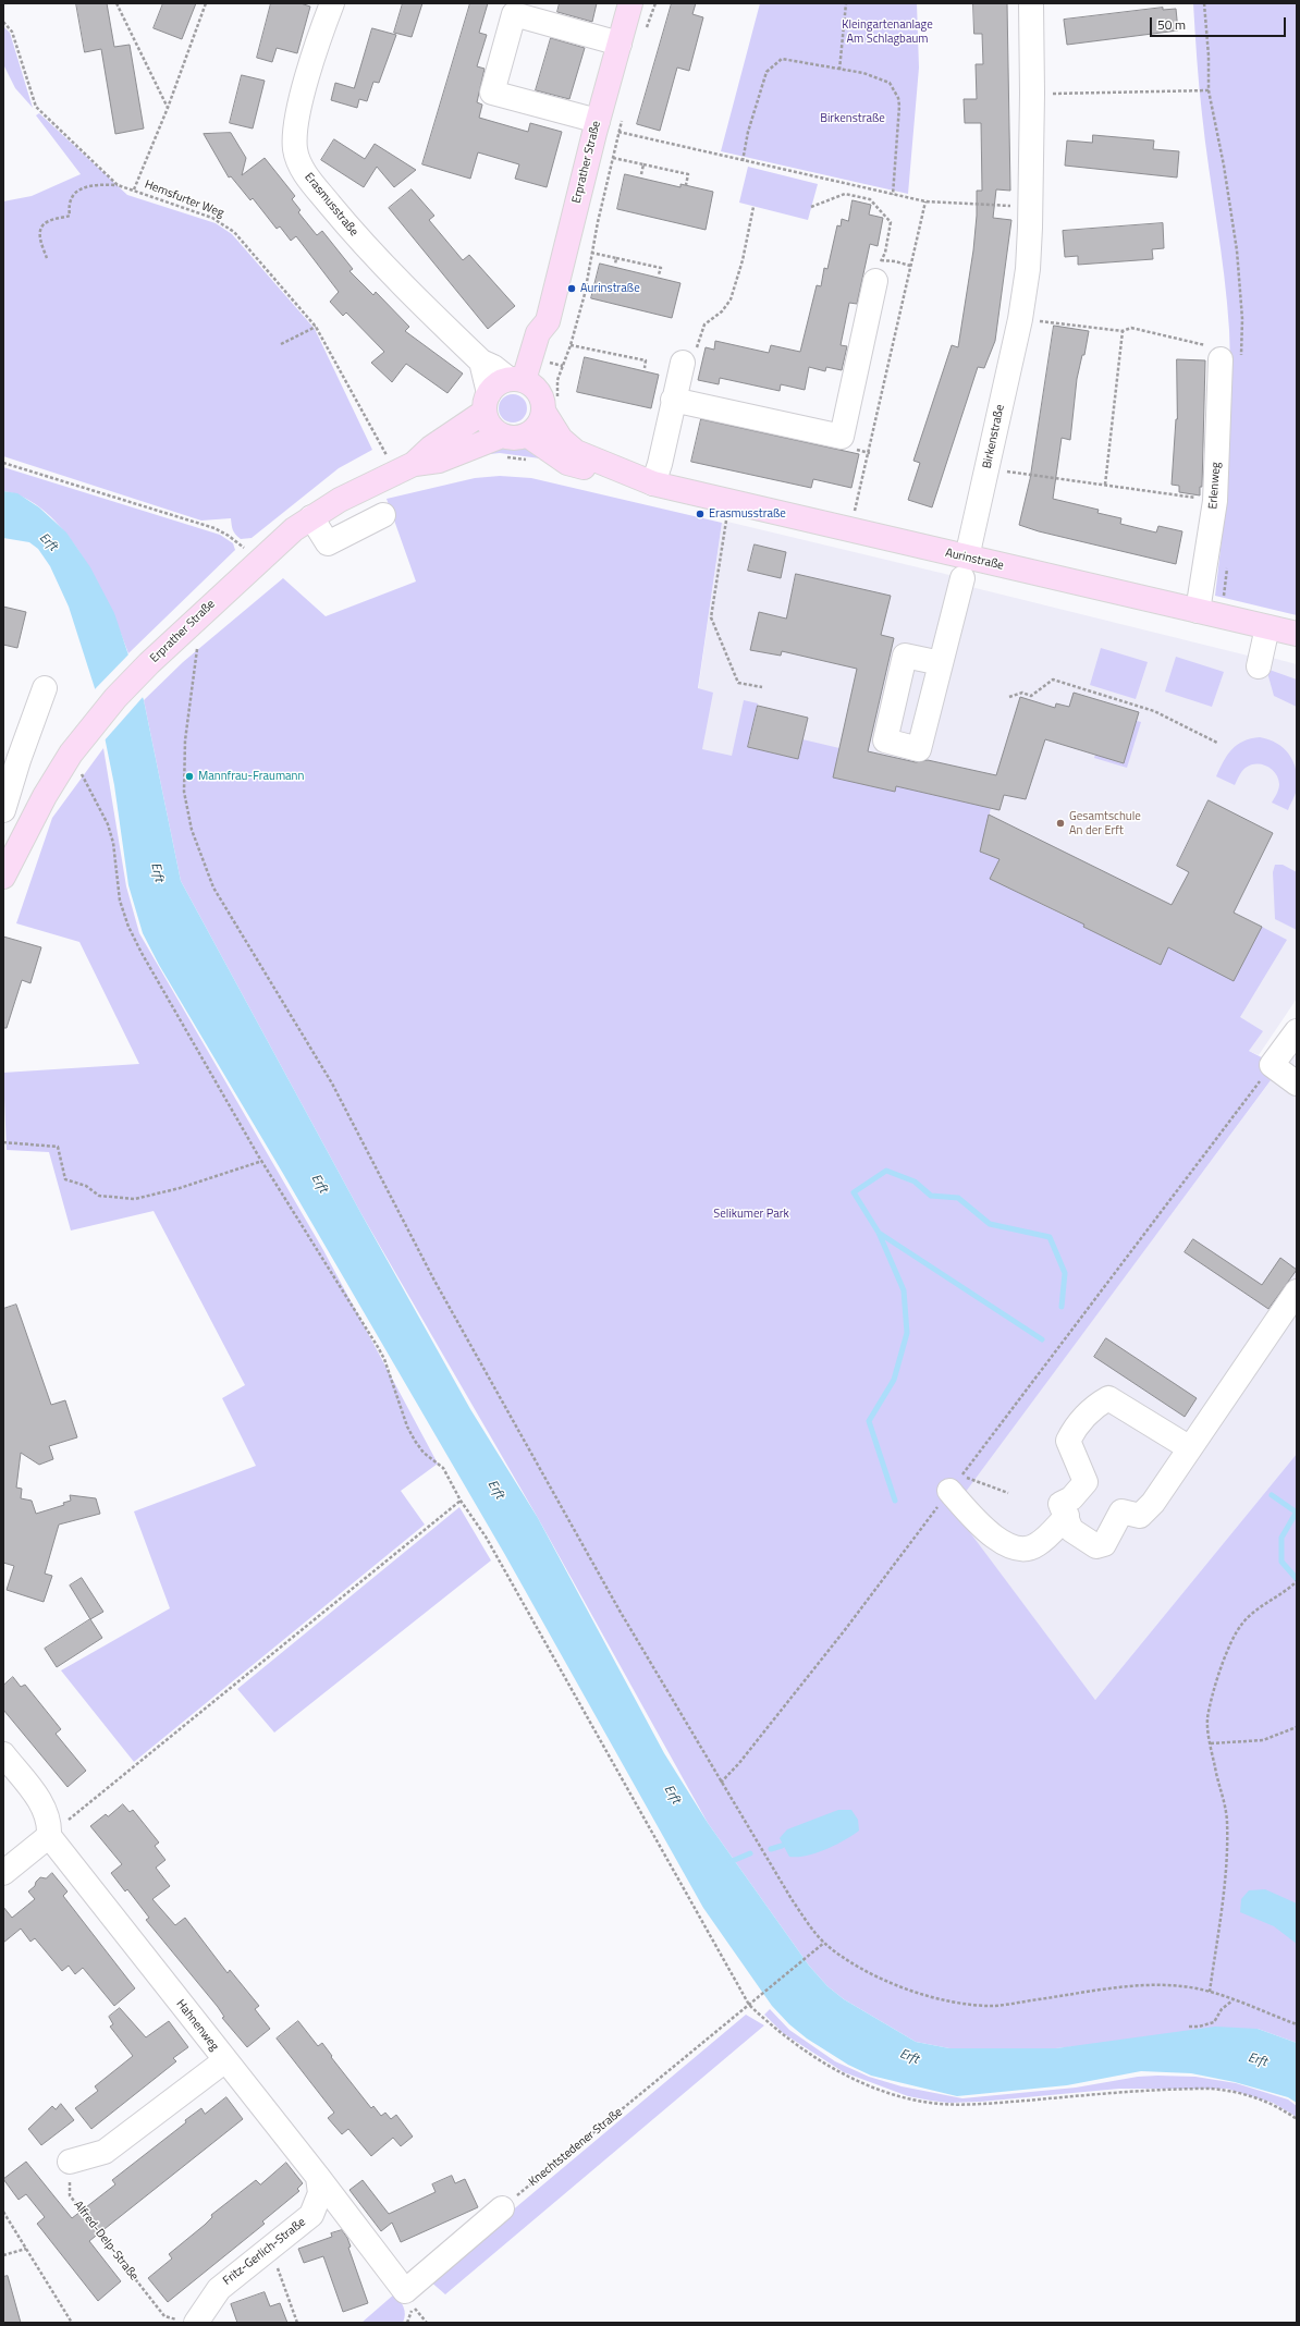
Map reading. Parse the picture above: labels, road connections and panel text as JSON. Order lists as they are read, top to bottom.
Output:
{
  "streets": {
    "main road": ["Erprather Straße", "Aurinstraße"],
    "street": [
      "Erasmusstraße",
      "Birkenstraße",
      "Erlenweg",
      "Hahnenweg",
      "Fritz-Gerlich-Straße"
    ],
    "path": ["Hemsfurter Weg", "Knechtstedener Straße", "Alfred-Delp-Straße"]
  },
  "crossings": [
    ["Erprather Straße", "Hemsfurter Weg"],
    ["Erprather Straße", "Erasmusstraße"],
    ["Erprather Straße", "Aurinstraße"],
    ["Erasmusstraße", "Aurinstraße"],
    ["Birkenstraße", "Aurinstraße"],
    ["Erlenweg", "Aurinstraße"],
    ["Hahnenweg", "Fritz-Gerlich-Straße"],
    ["Alfred-Delp-Straße", "Fritz-Gerlich-Straße"]
  ],
  "water": ["Erft"],
  "parks": ["Kleingartenanlage Am Schlagbaum", "Birkenstraße", "Selikumer Park"],
  "places": [
    "Aurinstraße",
    "Erasmusstraße",
    "Mannfrau-Fraumann",
    "Gesamtschule An der Erft"
  ],
  "scale_bar": "50 m"
}
